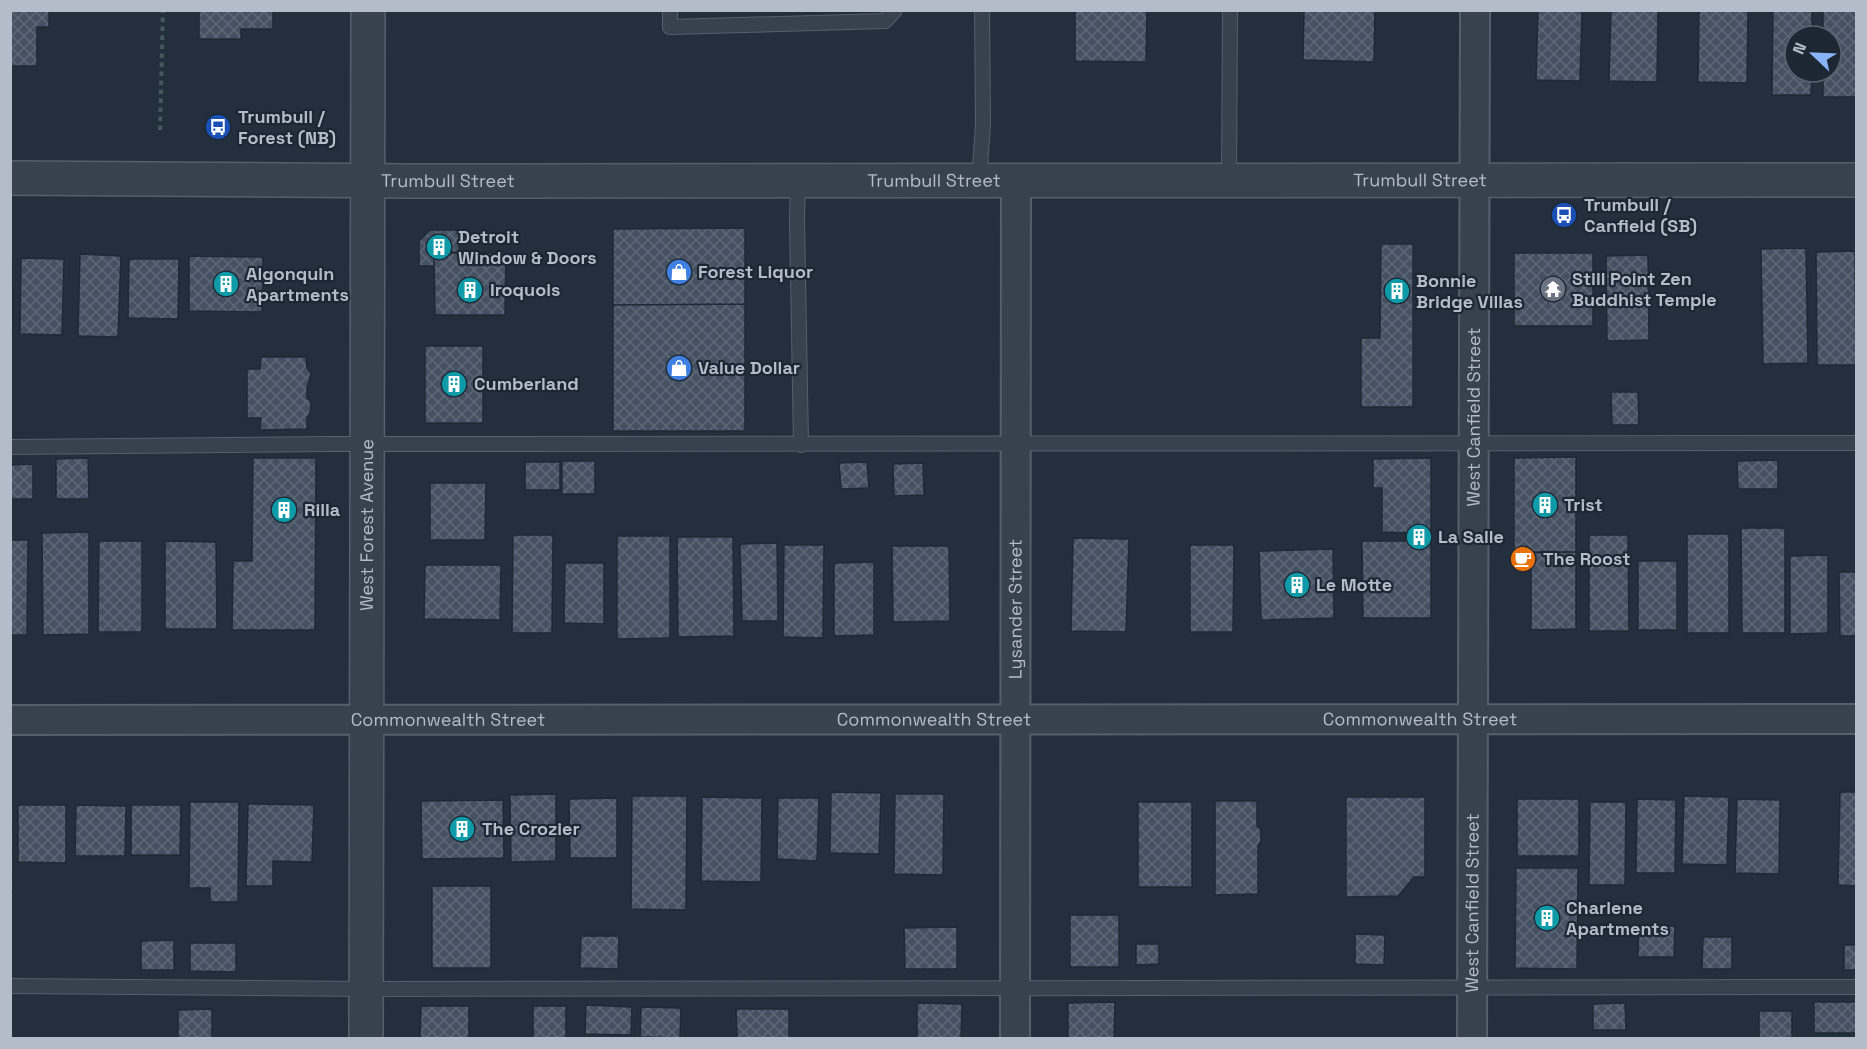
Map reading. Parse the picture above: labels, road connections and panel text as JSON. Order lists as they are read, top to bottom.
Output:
{
  "streets": {
    "street": [
      "Trumbull Street",
      "West Canfield Street",
      "West Forest Avenue",
      "Lysander Street",
      "Commonwealth Street"
    ]
  },
  "crossings": [
    ["Trumbull Street", "West Canfield Street"],
    ["Trumbull Street", "West Forest Avenue"],
    ["Trumbull Street", "Lysander Street"],
    ["West Canfield Street", "Commonwealth Street"],
    ["West Forest Avenue", "Commonwealth Street"],
    ["Lysander Street", "Commonwealth Street"]
  ],
  "places": {
    "bus stop": ["Trumbull / Forest (NB)", "Trumbull / Canfield (SB)"],
    "building": [
      "Detroit Window & Doors",
      "Algonquin Apartments",
      "Iroquois",
      "Bonnie Bridge Villas",
      "Cumberland",
      "Trist",
      "Rilla",
      "La Salle",
      "Le Motte",
      "The Crozier",
      "Charlene Apartments"
    ],
    "shop": ["Forest Liquor", "Value Dollar"],
    "temple": ["Still Point Zen Buddhist Temple"],
    "cafe": ["The Roost"]
  },
  "north": "top left"
}
